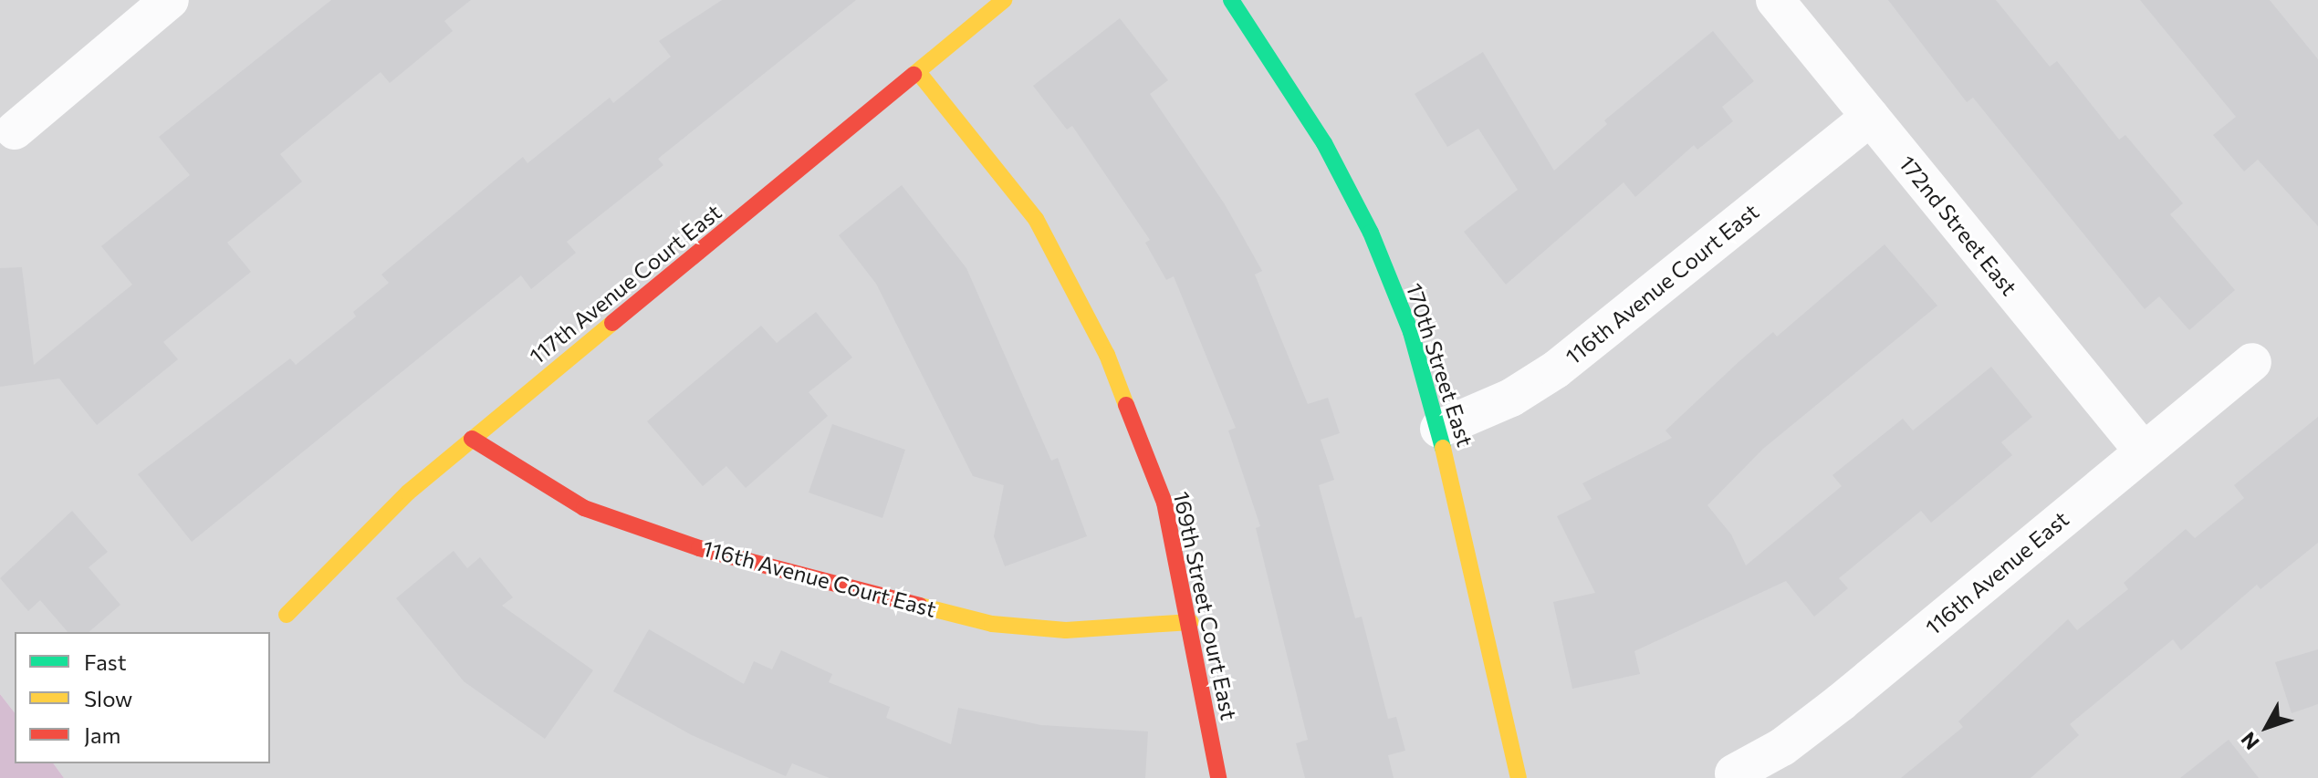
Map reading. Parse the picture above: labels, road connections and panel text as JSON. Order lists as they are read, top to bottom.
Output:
{
  "streets": {
    "street": [
      "172nd Street East",
      "117th Avenue Court East",
      "116th Avenue Court East",
      "170th Street East",
      "116th Avenue East",
      "169th Street Court East"
    ]
  },
  "crossings": [
    ["172nd Street East", "116th Avenue Court East"],
    ["172nd Street East", "116th Avenue East"],
    ["117th Avenue Court East", "116th Avenue Court East"],
    ["117th Avenue Court East", "169th Street Court East"],
    ["116th Avenue Court East", "170th Street East"],
    ["116th Avenue Court East", "169th Street Court East"]
  ],
  "legend": ["Fast", "Slow", "Jam"],
  "north": "bottom left"
}
